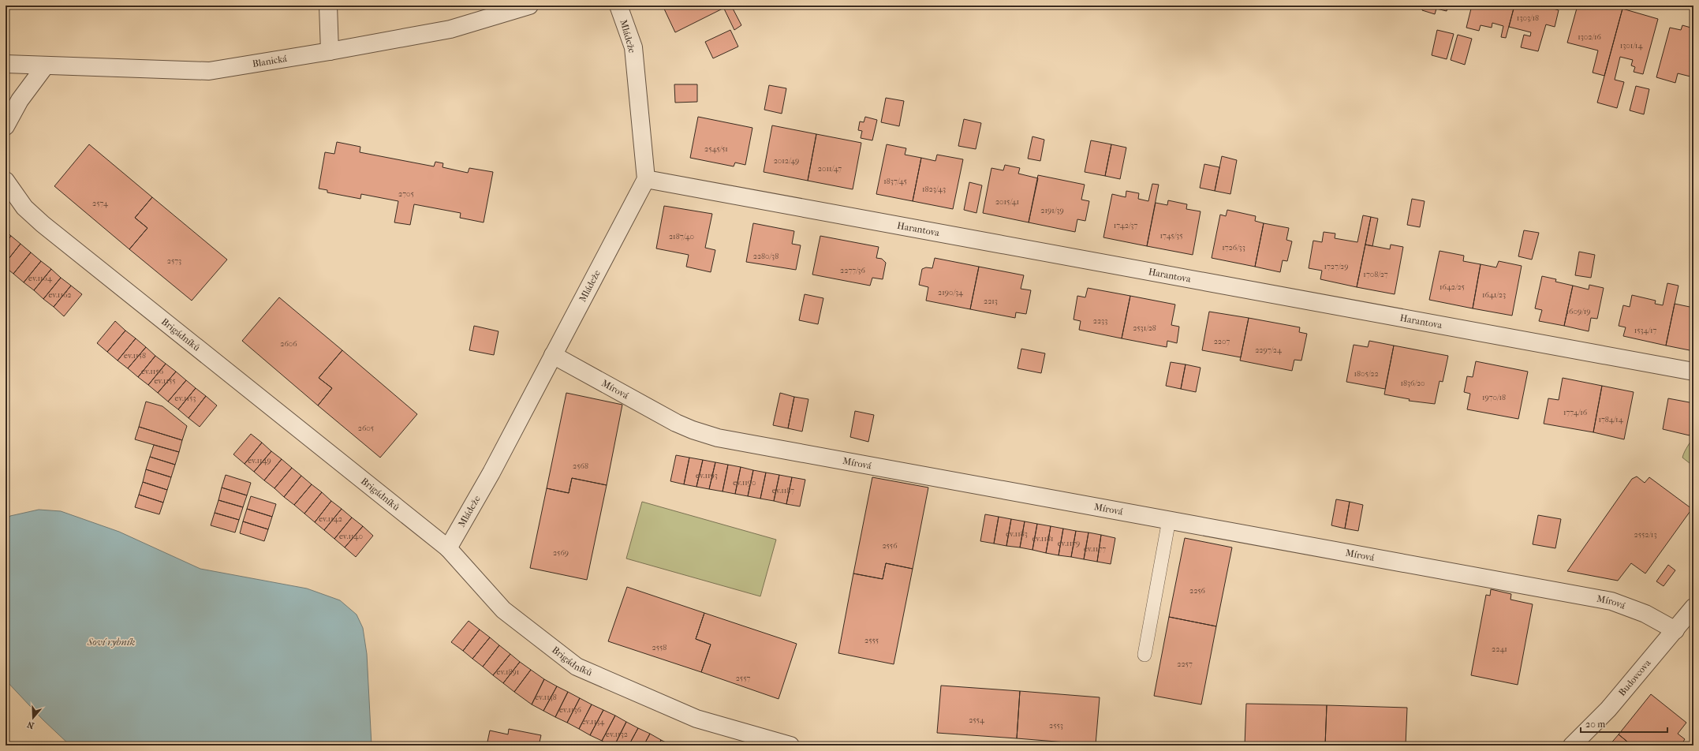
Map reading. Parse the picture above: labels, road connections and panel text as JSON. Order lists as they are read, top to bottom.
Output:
{
  "streets": {
    "street": [
      "Mládeže",
      "Blanická",
      "Harantova",
      "Brigádníků",
      "Mírová",
      "Budovcova"
    ]
  },
  "crossings": [
    ["Mládeže", "Harantova"],
    ["Mládeže", "Brigádníků"],
    ["Mládeže", "Mírová"],
    ["Mírová", "Budovcova"]
  ],
  "water": ["Soví rybník"],
  "house_numbers": [
    "1303/18",
    "1302/16",
    "1301/14",
    "2545/51",
    "2012/49",
    "2011/47",
    "1837/45",
    "1823/43",
    "2705",
    "2015/41",
    "2574",
    "2191/39",
    "1742/37",
    "1745/35",
    "2187/40",
    "1726/33",
    "2280/38",
    "2573",
    "1727/29",
    "2277/36",
    "1708/27",
    "ev.1164",
    "1642/25",
    "2190/34",
    "ev.1162",
    "1641/23",
    "2213",
    "1609/19",
    "2233",
    "2531/28",
    "1534/17",
    "2207",
    "2606",
    "2297/24",
    "ev.1158",
    "ev.1156",
    "1805/22",
    "ev.1155",
    "1836/20",
    "1970/18",
    "ev.1153",
    "1774/16",
    "1784/14",
    "2605",
    "ev.1149",
    "2568",
    "ev.1193",
    "ev.1190",
    "ev.1187",
    "ev.1142",
    "ev.1183",
    "2552/13",
    "ev.1140",
    "ev.1181",
    "ev.1179",
    "2556",
    "ev.1177",
    "2569",
    "2256",
    "2555",
    "2558",
    "2241",
    "2257",
    "ev.1891",
    "2557",
    "ev.1138",
    "ev.1136",
    "2554",
    "ev.1134",
    "2553",
    "ev.1132"
  ],
  "scale_bar": "20 m",
  "north": "bottom"
}
